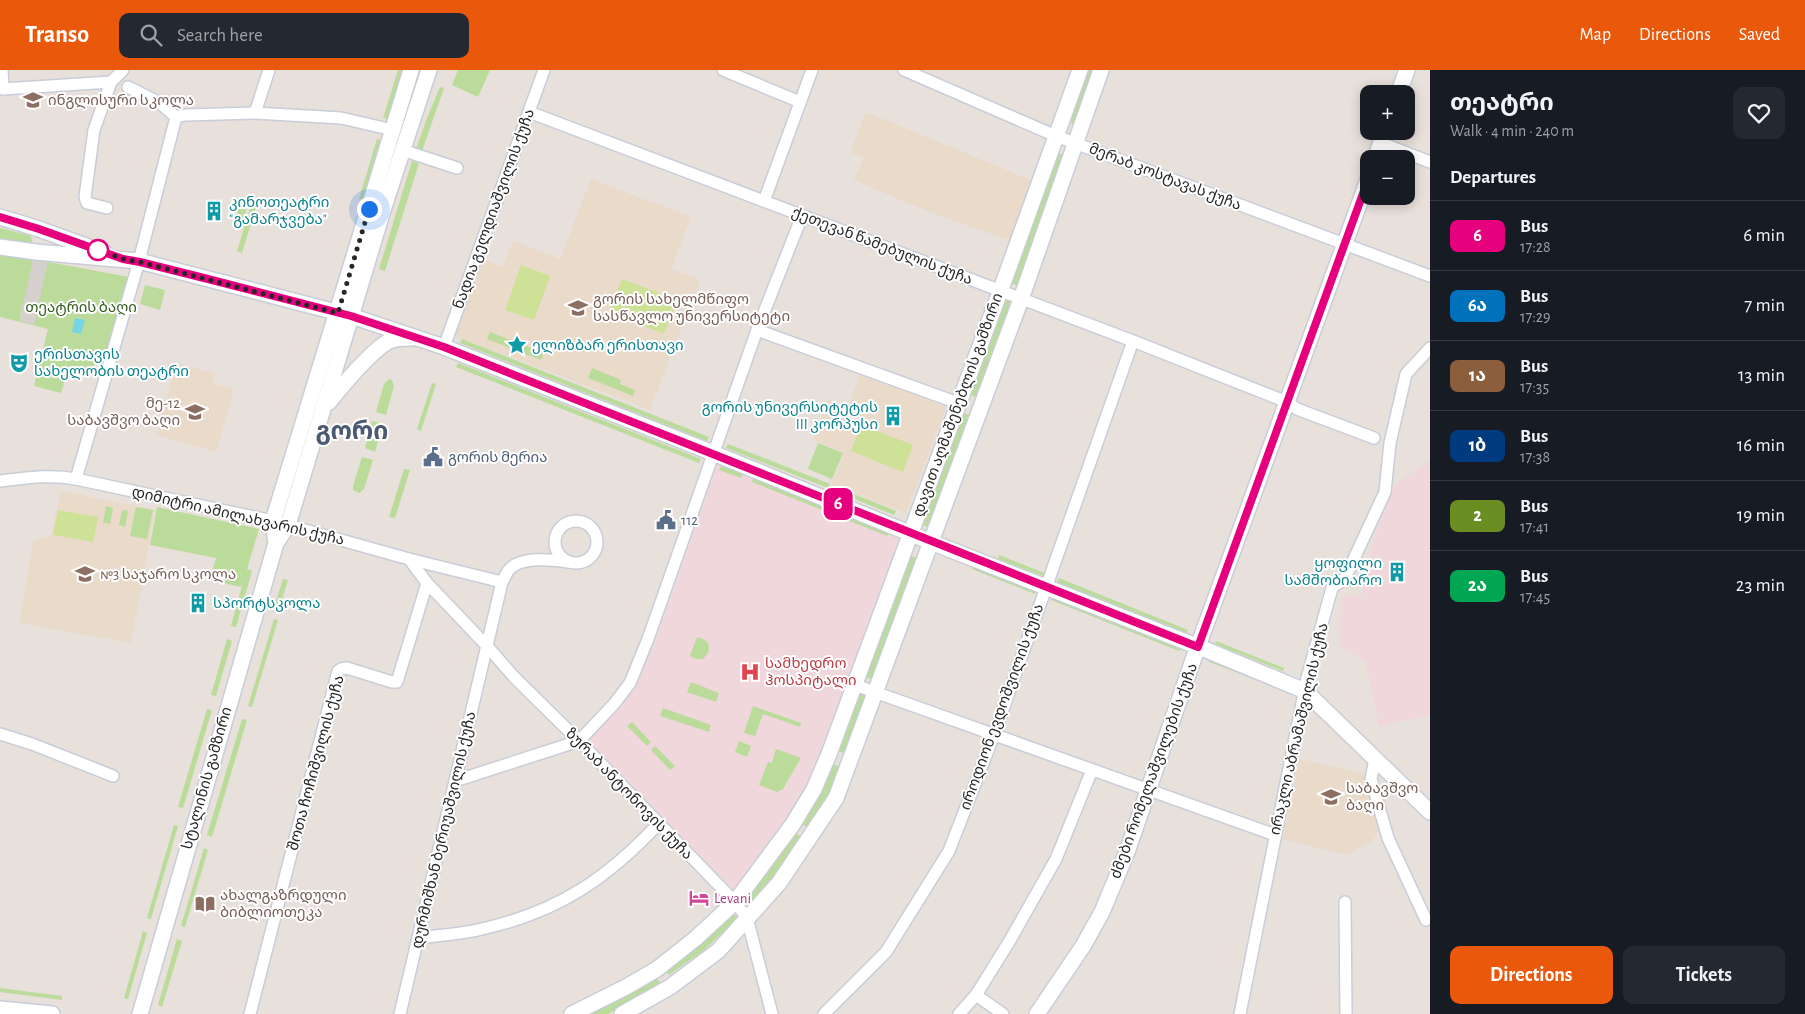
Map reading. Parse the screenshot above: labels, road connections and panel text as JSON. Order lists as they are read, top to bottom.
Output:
{
  "streets": {
    "street": [
      "მერაბ კოსტავას ქუჩა",
      "ნადია გელდიაშვილის ქუჩა",
      "ქეთევან წამებულის ქუჩა",
      "დავით აღმაშენებლის გამზირი",
      "დიმიტრი ამილახვარის ქუჩა",
      "იროდიონ ევდოშვილის ქუჩა",
      "ირაკლი აბრამაშვილის ქუჩა",
      "შოთა ჩოჩიშვილის ქუჩა",
      "ძმები რომელაშვილების ქუჩა",
      "სტალინის გამზირი",
      "ზურაბ ანტონოვის ქუჩა",
      "დურმიშხან ბერიუაშვილის ქუჩა"
    ]
  },
  "crossings": [
    ["მერაბ კოსტავას ქუჩა", "დავით აღმაშენებლის გამზირი"],
    ["მერაბ კოსტავას ქუჩა", "ძმები რომელაშვილების ქუჩა"],
    ["ნადია გელდიაშვილის ქუჩა", "ქეთევან წამებულის ქუჩა"],
    ["ქეთევან წამებულის ქუჩა", "დავით აღმაშენებლის გამზირი"],
    ["ქეთევან წამებულის ქუჩა", "იროდიონ ევდოშვილის ქუჩა"],
    ["ქეთევან წამებულის ქუჩა", "ძმები რომელაშვილების ქუჩა"],
    ["დავით აღმაშენებლის გამზირი", "ზურაბ ანტონოვის ქუჩა"],
    ["დიმიტრი ამილახვარის ქუჩა", "სტალინის გამზირი"],
    ["დიმიტრი ამილახვარის ქუჩა", "ზურაბ ანტონოვის ქუჩა"],
    ["შოთა ჩოჩიშვილის ქუჩა", "ზურაბ ანტონოვის ქუჩა"],
    ["ზურაბ ანტონოვის ქუჩა", "დურმიშხან ბერიუაშვილის ქუჩა"]
  ],
  "districts": ["გორი"],
  "parks": ["თეატრის ბაღი"],
  "places": {
    "school or university": [
      "ინგლისური სკოლა",
      "გორის სახელმწიფო სასწავლო უნივერსიტეტი",
      "მე-12 საბავშვო ბაღი",
      "№3 საჯარო სკოლა",
      "საბავშვო ბაღი"
    ],
    "building": [
      "კინოთეატრი \"გამარჯვება\"",
      "გორის უნივერსიტეტის III კორპუსი",
      "ყოფილი სამშობიარო",
      "სპორტსკოლა"
    ],
    "place": ["ელიზბარ ერისთავი"],
    "theatre": ["ერისთავის სახელობის თეატრი"],
    "public building": ["გორის მერია", "112"],
    "hospital": ["სამხედრო ჰოსპიტალი"],
    "hotel": ["Levani"],
    "library": ["ახალგაზრდული ბიბლიოთეკა"]
  },
  "lines": ["bus line 6"],
  "page": {
    "header": "Transo",
    "search": "Search here",
    "nav": ["Map", "Directions", "Saved"],
    "on_map": "6",
    "heading": [
      ["თეატრი", "Walk · 4 min · 240 m"],
      "Departures"
    ],
    "map_buttons": ["+", "−"],
    "list": [
      {
        "mark": "6",
        "name": "Bus",
        "note": "17:28",
        "value": "6 min"
      },
      {
        "mark": "6ა",
        "name": "Bus",
        "note": "17:29",
        "value": "7 min"
      },
      {
        "mark": "1ა",
        "name": "Bus",
        "note": "17:35",
        "value": "13 min"
      },
      {
        "mark": "1ბ",
        "name": "Bus",
        "note": "17:38",
        "value": "16 min"
      },
      {
        "mark": "2",
        "name": "Bus",
        "note": "17:41",
        "value": "19 min"
      },
      {
        "mark": "2ა",
        "name": "Bus",
        "note": "17:45",
        "value": "23 min"
      }
    ],
    "buttons": ["Directions", "Tickets"]
  }
}
